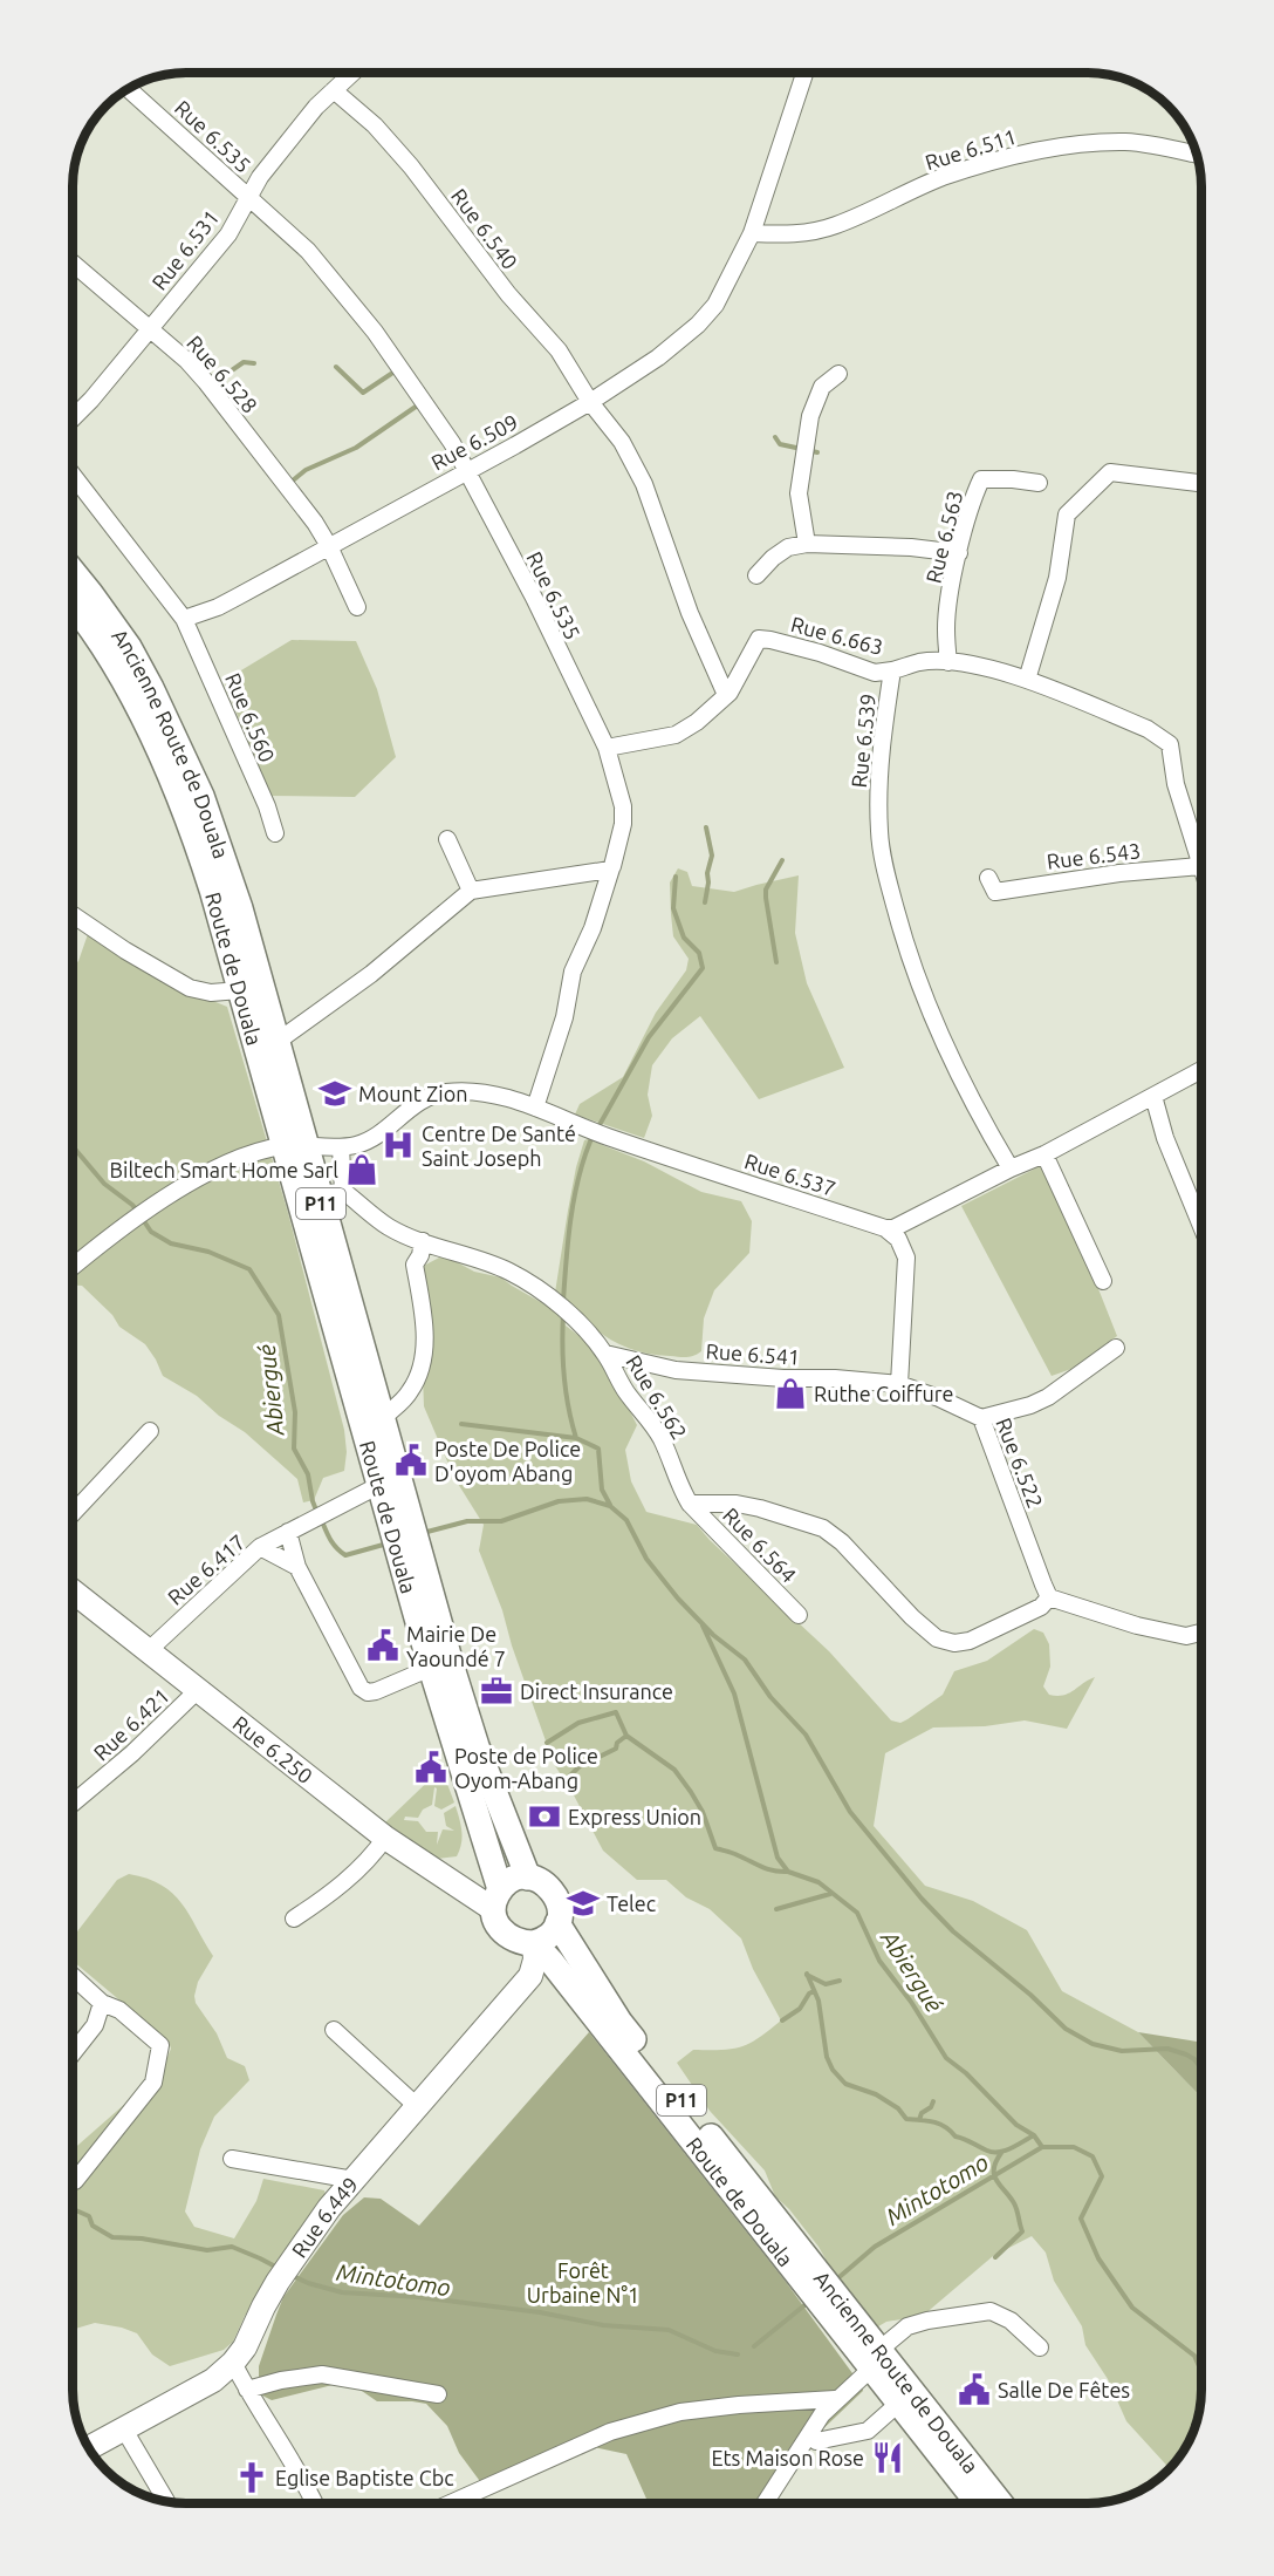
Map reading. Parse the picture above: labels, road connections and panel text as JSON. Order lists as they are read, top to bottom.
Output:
{
  "streets": {
    "main road": ["Ancienne Route de Douala", "Route de Douala", "P11"],
    "street": [
      "Rue 6.535",
      "Rue 6.511",
      "Rue 6.540",
      "Rue 6.531",
      "Rue 6.528",
      "Rue 6.509",
      "Rue 6.563",
      "Rue 6.663",
      "Rue 6.560",
      "Rue 6.539",
      "Rue 6.543",
      "Rue 6.537",
      "Rue 6.541",
      "Rue 6.562",
      "Rue 6.522",
      "Rue 6.564",
      "Rue 6.417",
      "Rue 6.421",
      "Rue 6.250",
      "Rue 6.449"
    ]
  },
  "crossings": [
    ["Rue 6.535", "Rue 6.531"],
    ["Rue 6.535", "Rue 6.509"],
    ["Rue 6.535", "Rue 6.663"],
    ["Rue 6.535", "Rue 6.537"],
    ["Rue 6.511", "Rue 6.509"],
    ["Rue 6.540", "Rue 6.531"],
    ["Rue 6.540", "Rue 6.509"],
    ["Rue 6.540", "Rue 6.663"],
    ["Rue 6.531", "Rue 6.528"],
    ["Rue 6.528", "Rue 6.509"],
    ["Rue 6.509", "Rue 6.560"],
    ["Rue 6.563", "Rue 6.539"],
    ["Rue 6.663", "Rue 6.539"],
    ["Ancienne Route de Douala", "Route de Douala"],
    ["Ancienne Route de Douala", "Rue 6.537"],
    ["Ancienne Route de Douala", "P11"],
    ["Ancienne Route de Douala", "Rue 6.562"],
    ["Ancienne Route de Douala", "Rue 6.250"],
    ["Ancienne Route de Douala", "Rue 6.449"],
    ["Route de Douala", "Rue 6.537"],
    ["Route de Douala", "Rue 6.250"],
    ["Route de Douala", "Rue 6.449"],
    ["Rue 6.541", "Rue 6.562"],
    ["Rue 6.541", "Rue 6.522"],
    ["Rue 6.562", "Rue 6.564"],
    ["Rue 6.417", "Rue 6.250"],
    ["Rue 6.421", "Rue 6.250"],
    ["Rue 6.250", "Rue 6.449"]
  ],
  "water": ["Abiergué", "Mintotomo"],
  "parks": ["Forêt Urbaine N°1"],
  "places": {
    "school or university": ["Mount Zion", "Telec"],
    "hospital": ["Centre De Santé Saint Joseph"],
    "shop": ["Biltech Smart Home Sarl", "Ruthe Coiffure"],
    "public building": [
      "Poste De Police D'oyom Abang",
      "Mairie De Yaoundé 7",
      "Poste de Police Oyom-Abang",
      "Salle De Fêtes"
    ],
    "office": ["Direct Insurance"],
    "bank": ["Express Union"],
    "restaurant": ["Ets Maison Rose"],
    "church": ["Eglise Baptiste Cbc"]
  }
}
